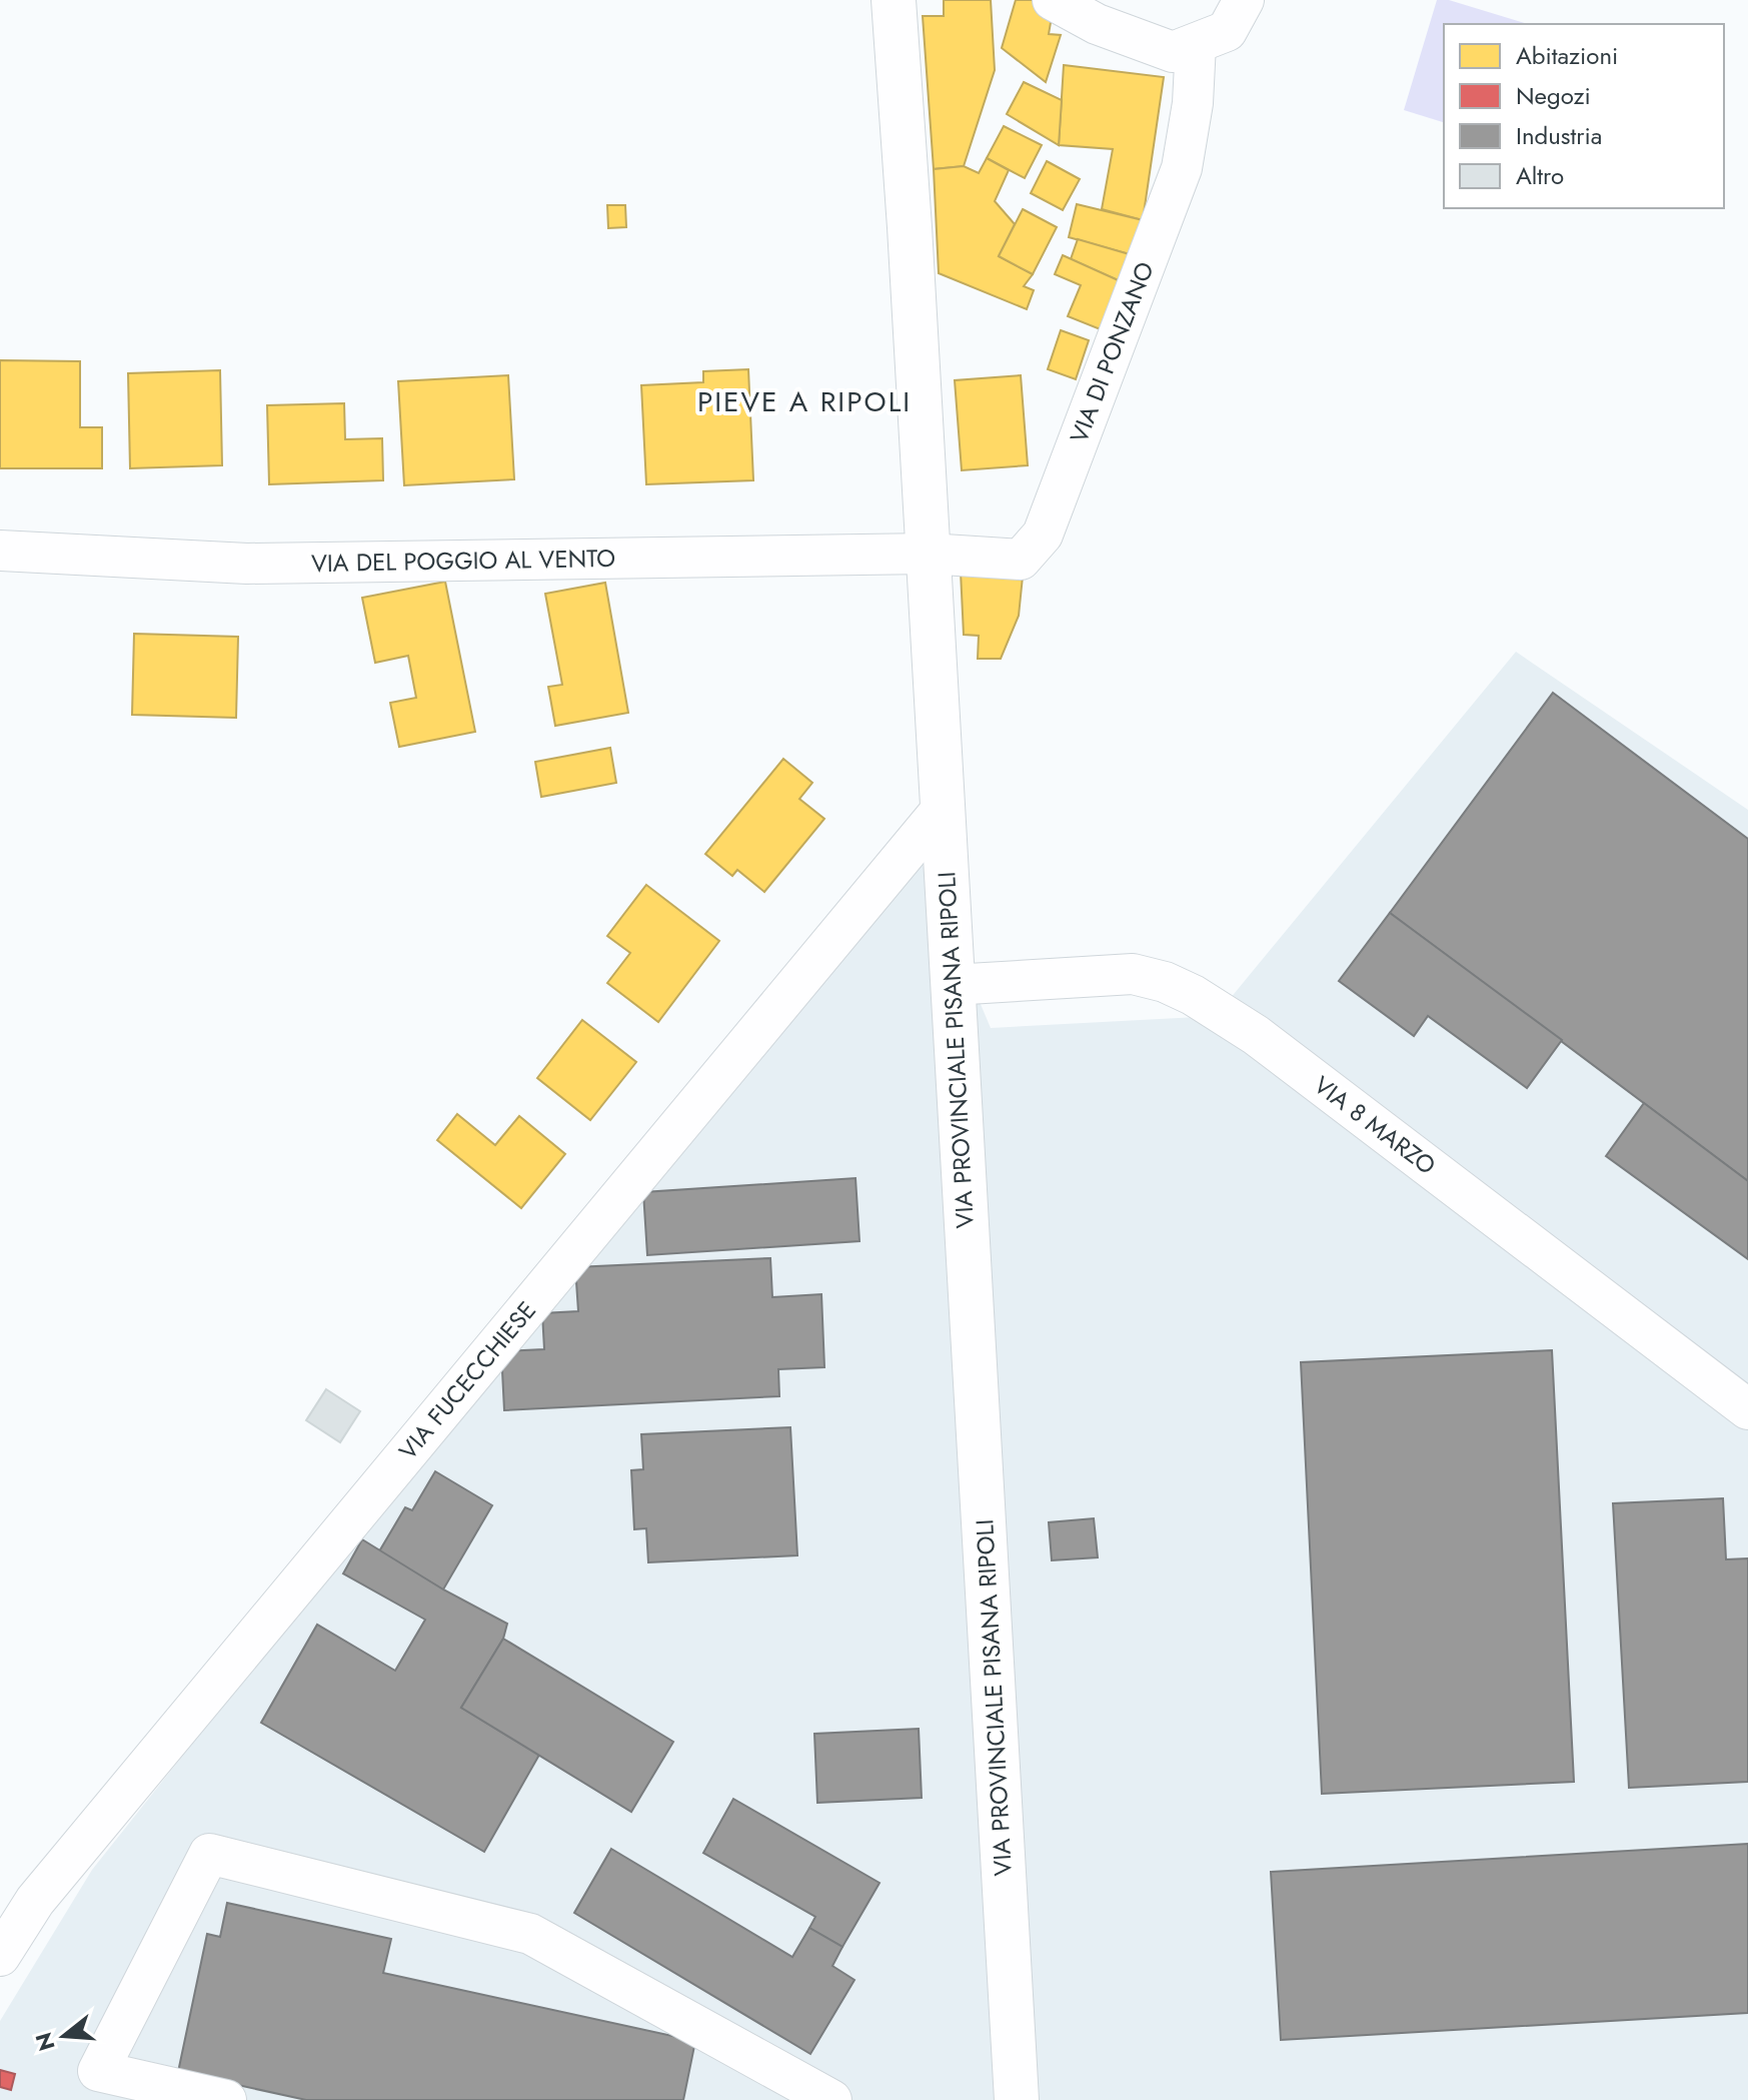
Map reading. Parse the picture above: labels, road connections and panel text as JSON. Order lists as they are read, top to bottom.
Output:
{
  "streets": {
    "main road": ["VIA PROVINCIALE PISANA RIPOLI"],
    "street": [
      "VIA DI PONZANO",
      "VIA DEL POGGIO AL VENTO",
      "VIA 8 MARZO",
      "VIA FUCECCHIESE"
    ]
  },
  "crossings": [
    ["VIA DI PONZANO", "VIA DEL POGGIO AL VENTO"],
    ["VIA DI PONZANO", "VIA PROVINCIALE PISANA RIPOLI"],
    ["VIA DEL POGGIO AL VENTO", "VIA PROVINCIALE PISANA RIPOLI"],
    ["VIA PROVINCIALE PISANA RIPOLI", "VIA 8 MARZO"],
    ["VIA PROVINCIALE PISANA RIPOLI", "VIA FUCECCHIESE"]
  ],
  "districts": ["PIEVE A RIPOLI"],
  "legend": [
    "Abitazioni",
    "Negozi",
    "Industria",
    "Altro"
  ],
  "north": "left"
}
